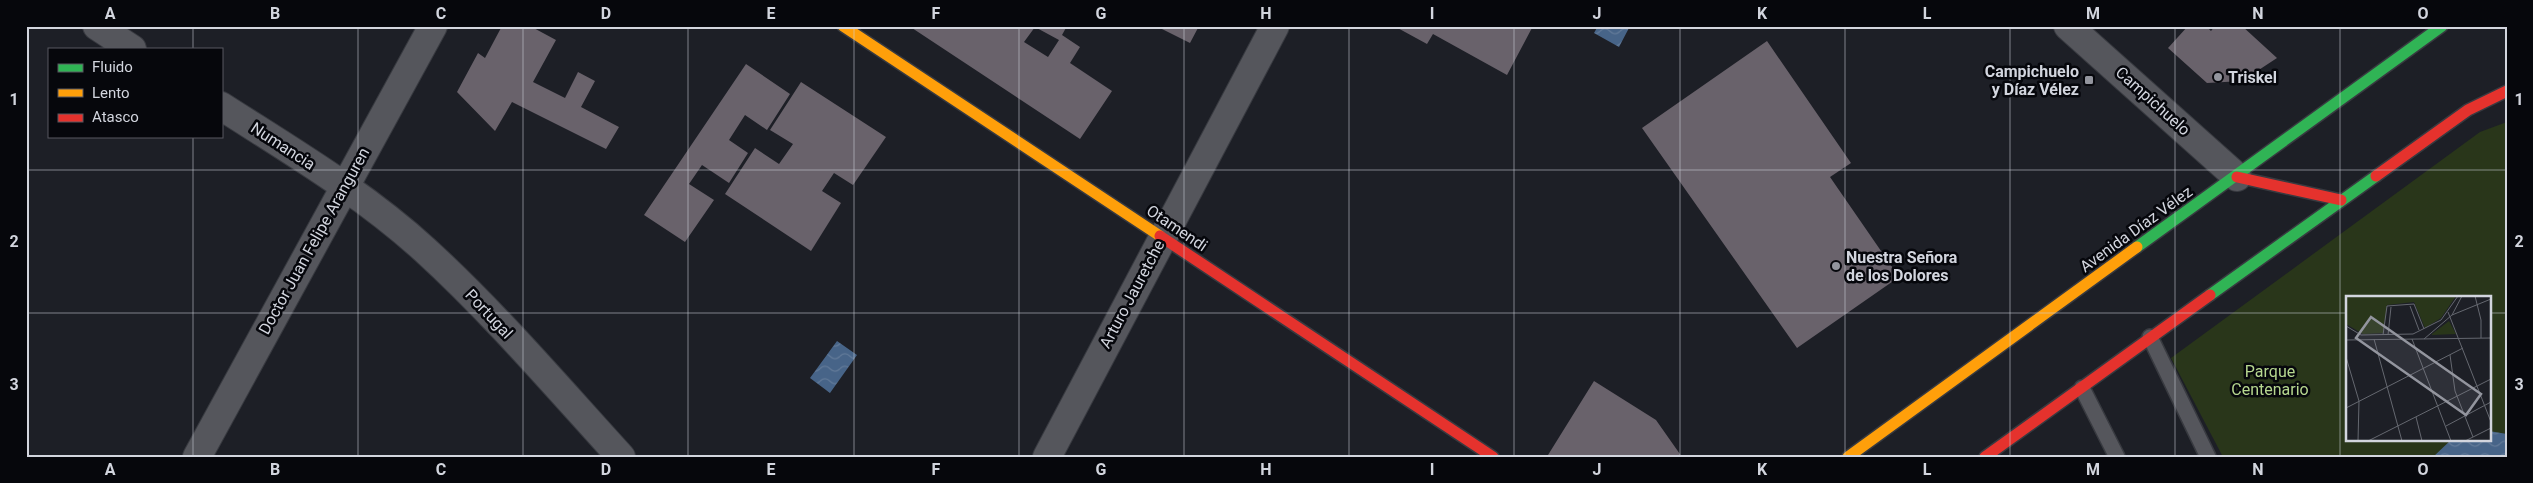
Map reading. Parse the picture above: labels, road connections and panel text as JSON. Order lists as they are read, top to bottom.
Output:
{
  "streets": {
    "main road": ["Otamendi", "Avenida Díaz Vélez"],
    "street": [
      "Campichuelo",
      "Numancia",
      "Doctor Juan Felipe Aranguren",
      "Arturo Jauretche",
      "Portugal"
    ]
  },
  "crossings": [
    ["Campichuelo", "Avenida Díaz Vélez"],
    ["Numancia", "Doctor Juan Felipe Aranguren"],
    ["Numancia", "Portugal"],
    ["Otamendi", "Arturo Jauretche"],
    ["Doctor Juan Felipe Aranguren", "Portugal"]
  ],
  "parks": ["Parque Centenario"],
  "places": {
    "other": ["Triskel", "Nuestra Señora de los Dolores"],
    "transit": ["Campichuelo y Díaz Vélez"]
  },
  "legend": ["Fluido", "Lento", "Atasco"],
  "grid": {
    "columns": [
      "A",
      "B",
      "C",
      "D",
      "E",
      "F",
      "G",
      "H",
      "I",
      "J",
      "K",
      "L",
      "M",
      "N",
      "O"
    ],
    "rows": ["1", "2", "3"]
  }
}
